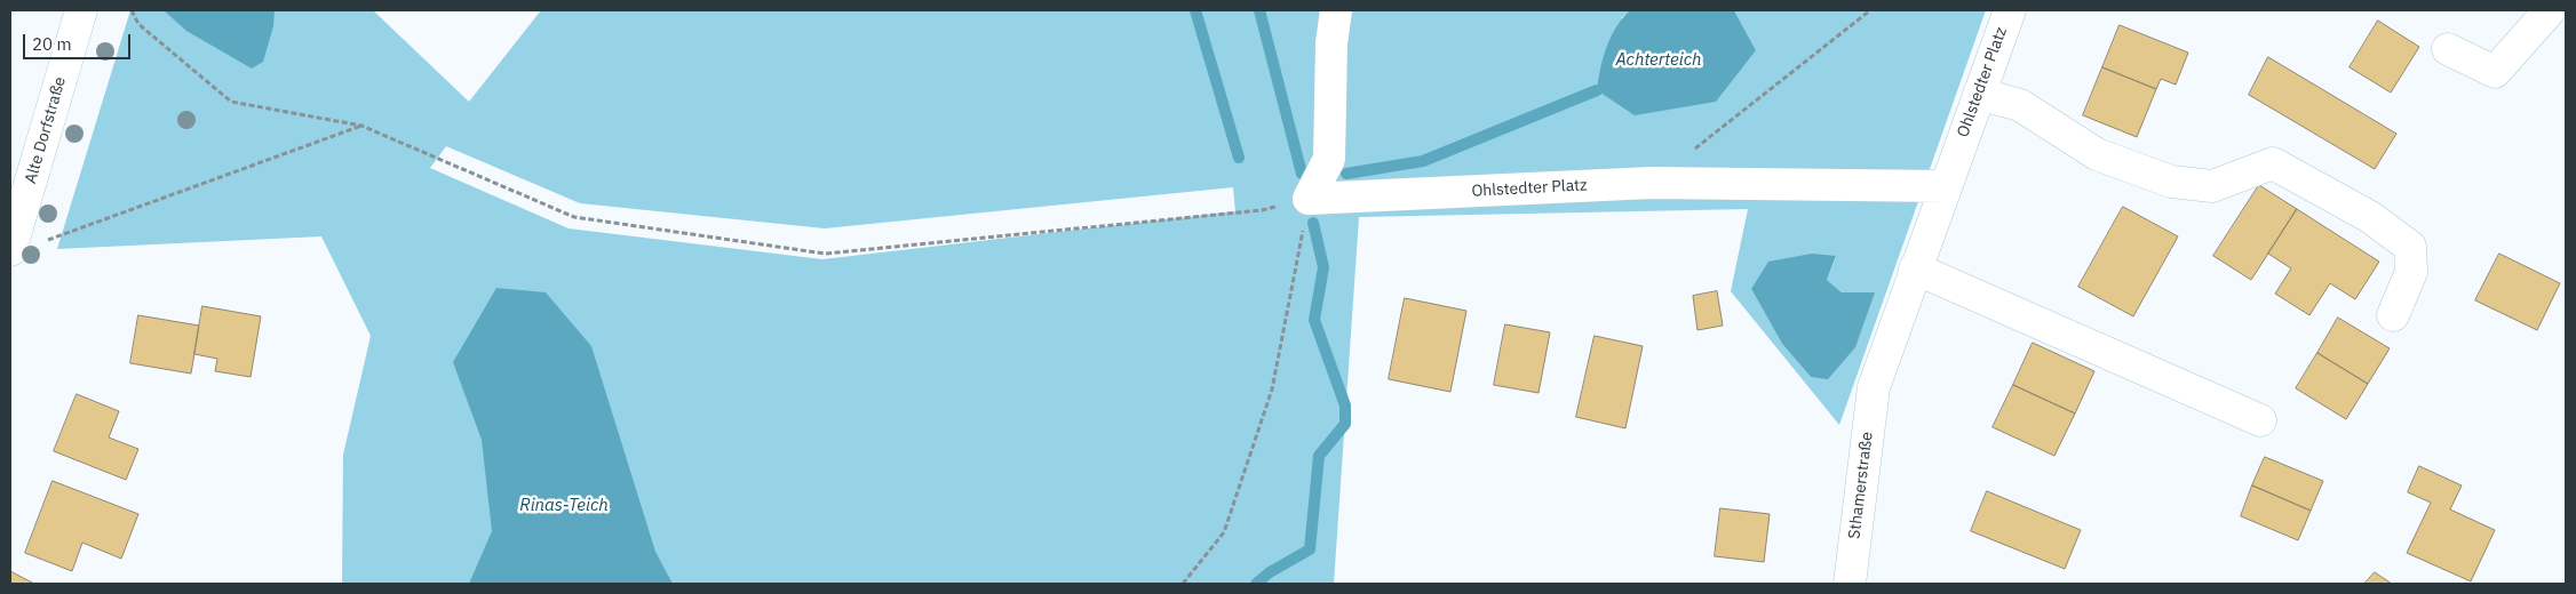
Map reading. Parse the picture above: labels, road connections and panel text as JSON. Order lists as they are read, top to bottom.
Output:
{
  "streets": {
    "street": ["Ohlstedter Platz", "Alte Dorfstraße", "Sthamerstraße"]
  },
  "crossings": [
    ["Ohlstedter Platz", "Sthamerstraße"]
  ],
  "water": ["Achterteich", "Rinas-Teich"],
  "scale_bar": "20 m"
}
